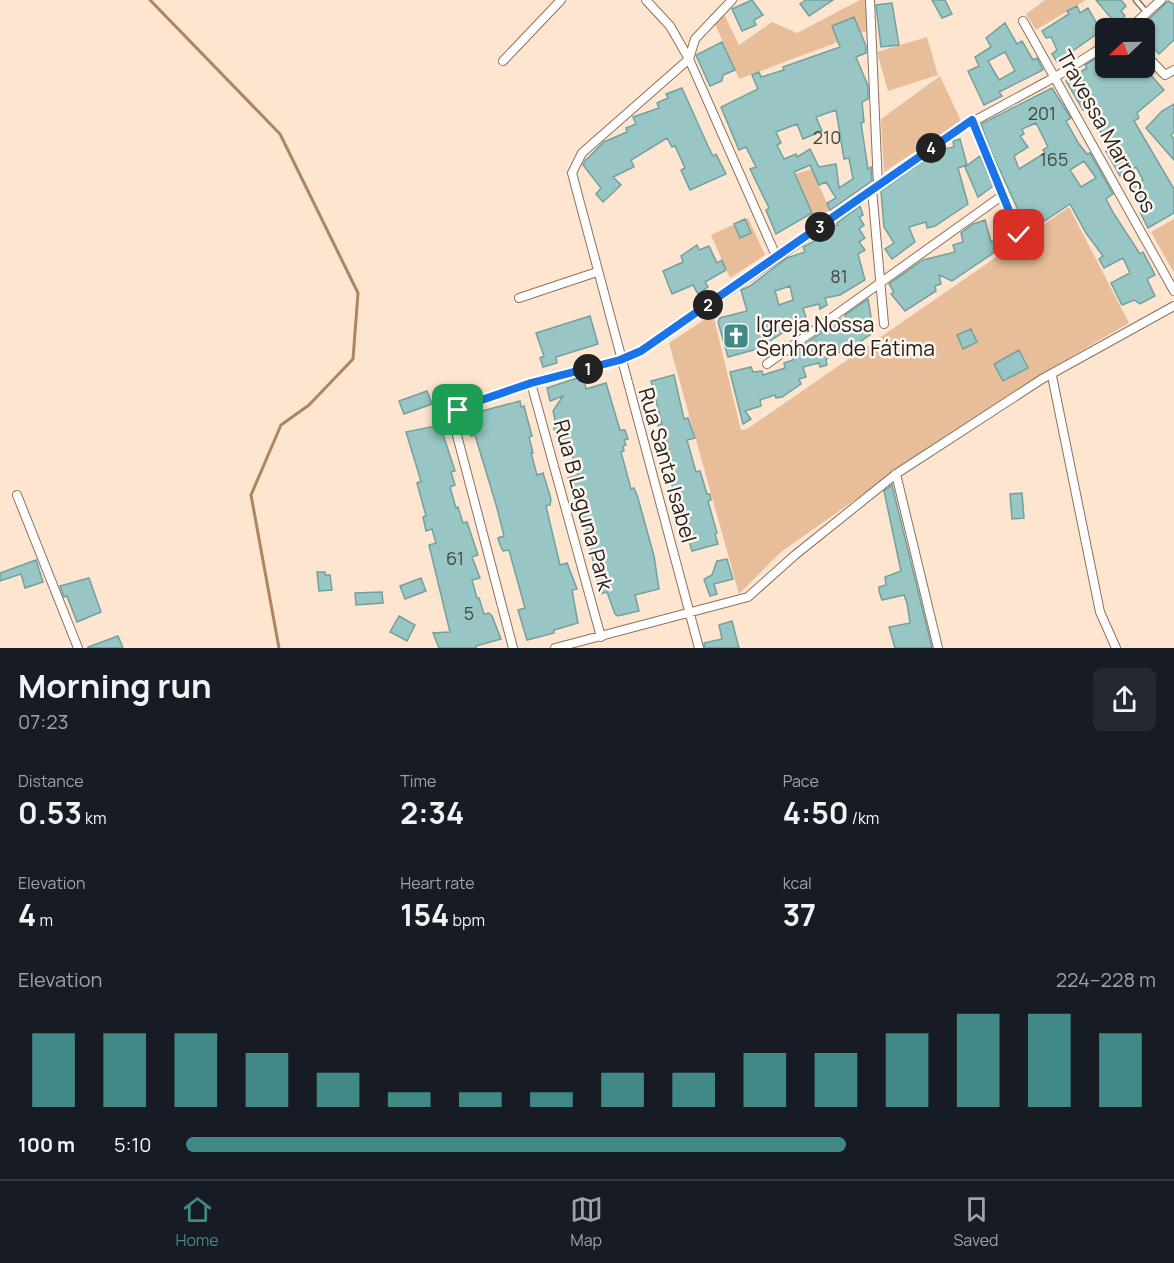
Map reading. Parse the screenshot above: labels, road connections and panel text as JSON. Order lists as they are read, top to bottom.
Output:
{
  "streets": {
    "street": ["Travessa Marrocos", "Rua Santa Isabel", "Rua B Laguna Park"]
  },
  "places": {
    "church": ["Igreja Nossa Senhora de Fátima"]
  },
  "house_numbers": [
    "201",
    "210",
    "165",
    "81",
    "61",
    "5"
  ],
  "north": "left",
  "page": {
    "pins": [
      "4",
      "3",
      "2",
      "1"
    ],
    "heading": ["Morning run", "07:23"],
    "stats": [
      ["Distance", "0.53 km"],
      ["Time", "2:34"],
      ["Pace", "4:50 /km"],
      ["Elevation", "4 m"],
      ["Heart rate", "154 bpm"],
      ["kcal", "37"]
    ],
    "chart": ["Elevation", "224–228 m"],
    "list": [
      {
        "name": "100 m",
        "note": "5:10"
      }
    ],
    "tabs": ["Home", "Map", "Saved"]
  }
}
